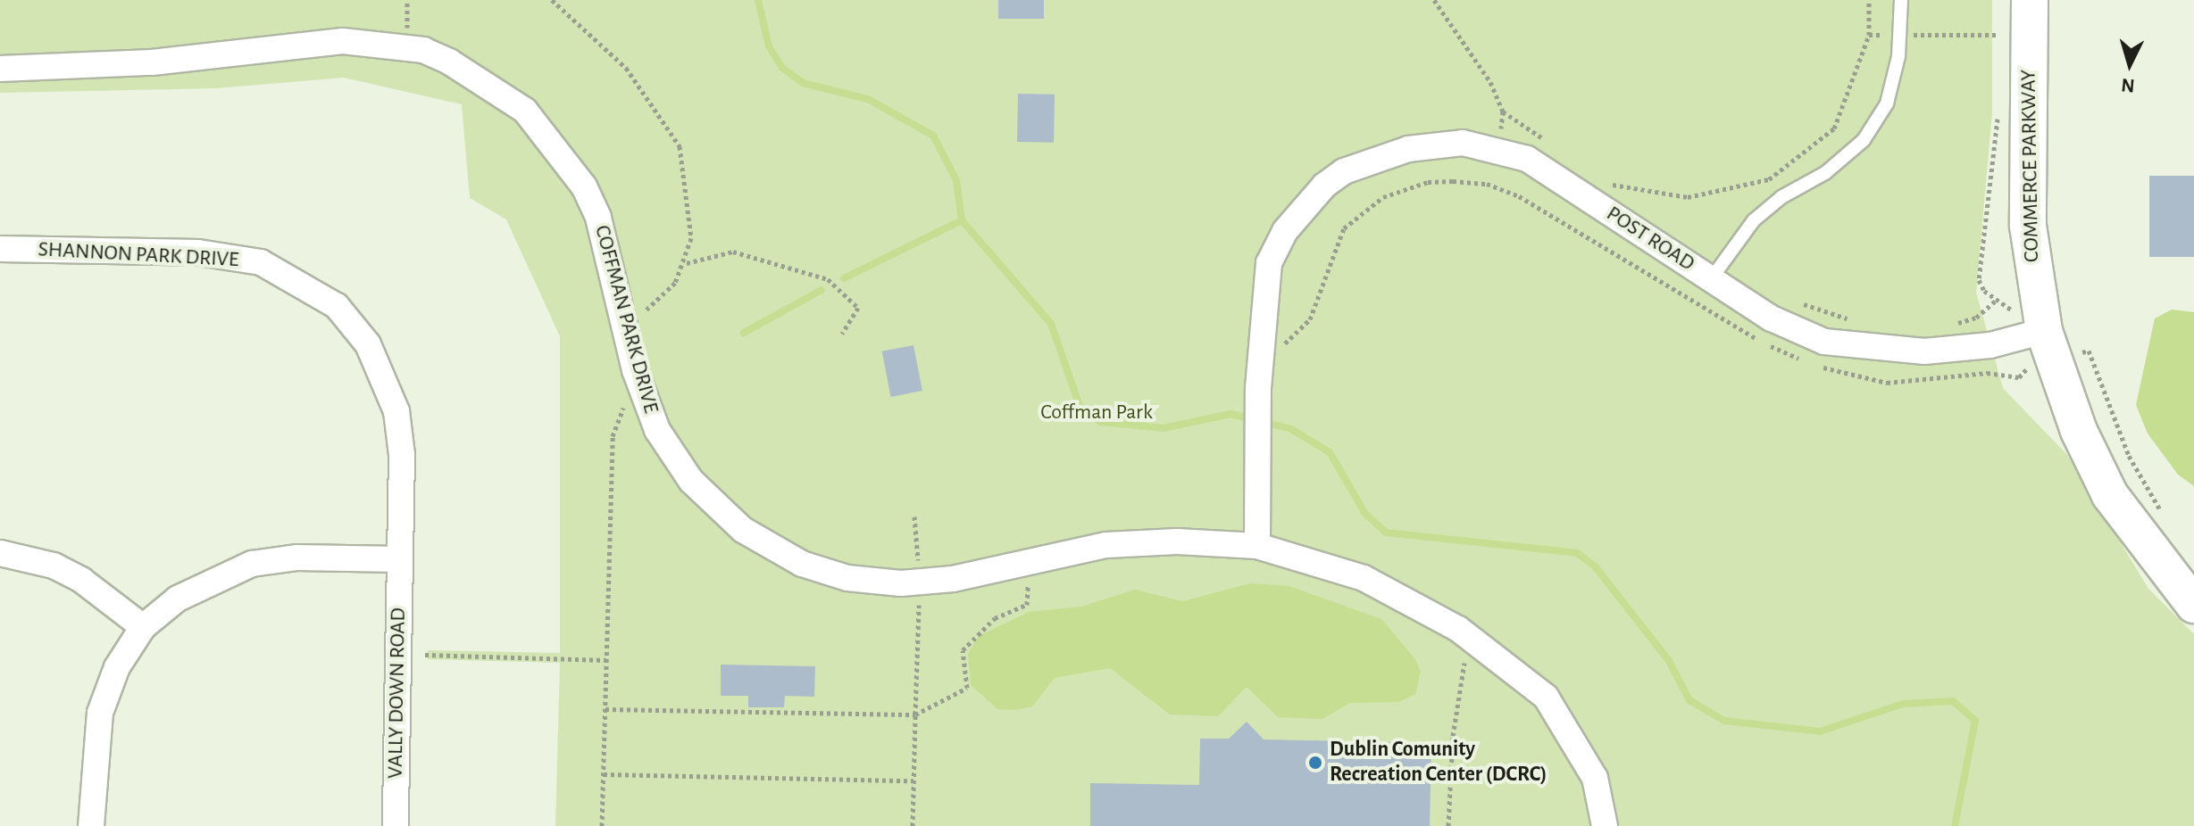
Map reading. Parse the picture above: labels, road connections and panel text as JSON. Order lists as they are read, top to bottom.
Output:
{
  "streets": {
    "street": [
      "COMMERCE PARKWAY",
      "POST ROAD",
      "SHANNON PARK DRIVE",
      "COFFMAN PARK DRIVE",
      "VALLY DOWN ROAD"
    ]
  },
  "crossings": [
    ["COMMERCE PARKWAY", "POST ROAD"],
    ["POST ROAD", "COFFMAN PARK DRIVE"],
    ["SHANNON PARK DRIVE", "VALLY DOWN ROAD"]
  ],
  "parks": ["Coffman Park"],
  "places": ["Dublin Comunity Recreation Center (DCRC)"],
  "north": "bottom"
}
